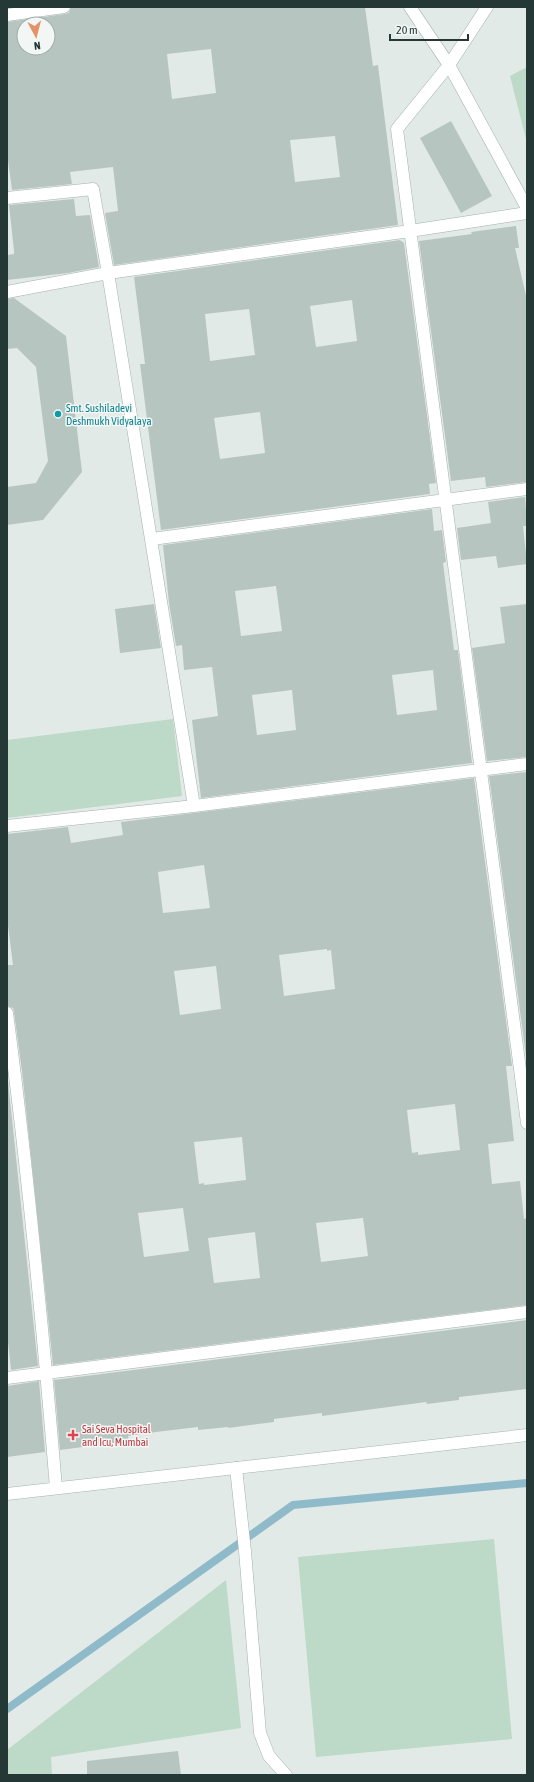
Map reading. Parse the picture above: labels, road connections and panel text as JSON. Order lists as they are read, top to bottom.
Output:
{
  "places": {
    "other": ["Smt. Sushiladevi Deshmukh Vidyalaya"],
    "health": ["Sai Seva Hospital and Icu, Mumbai"]
  },
  "scale_bar": "20 m",
  "north": "bottom"
}
